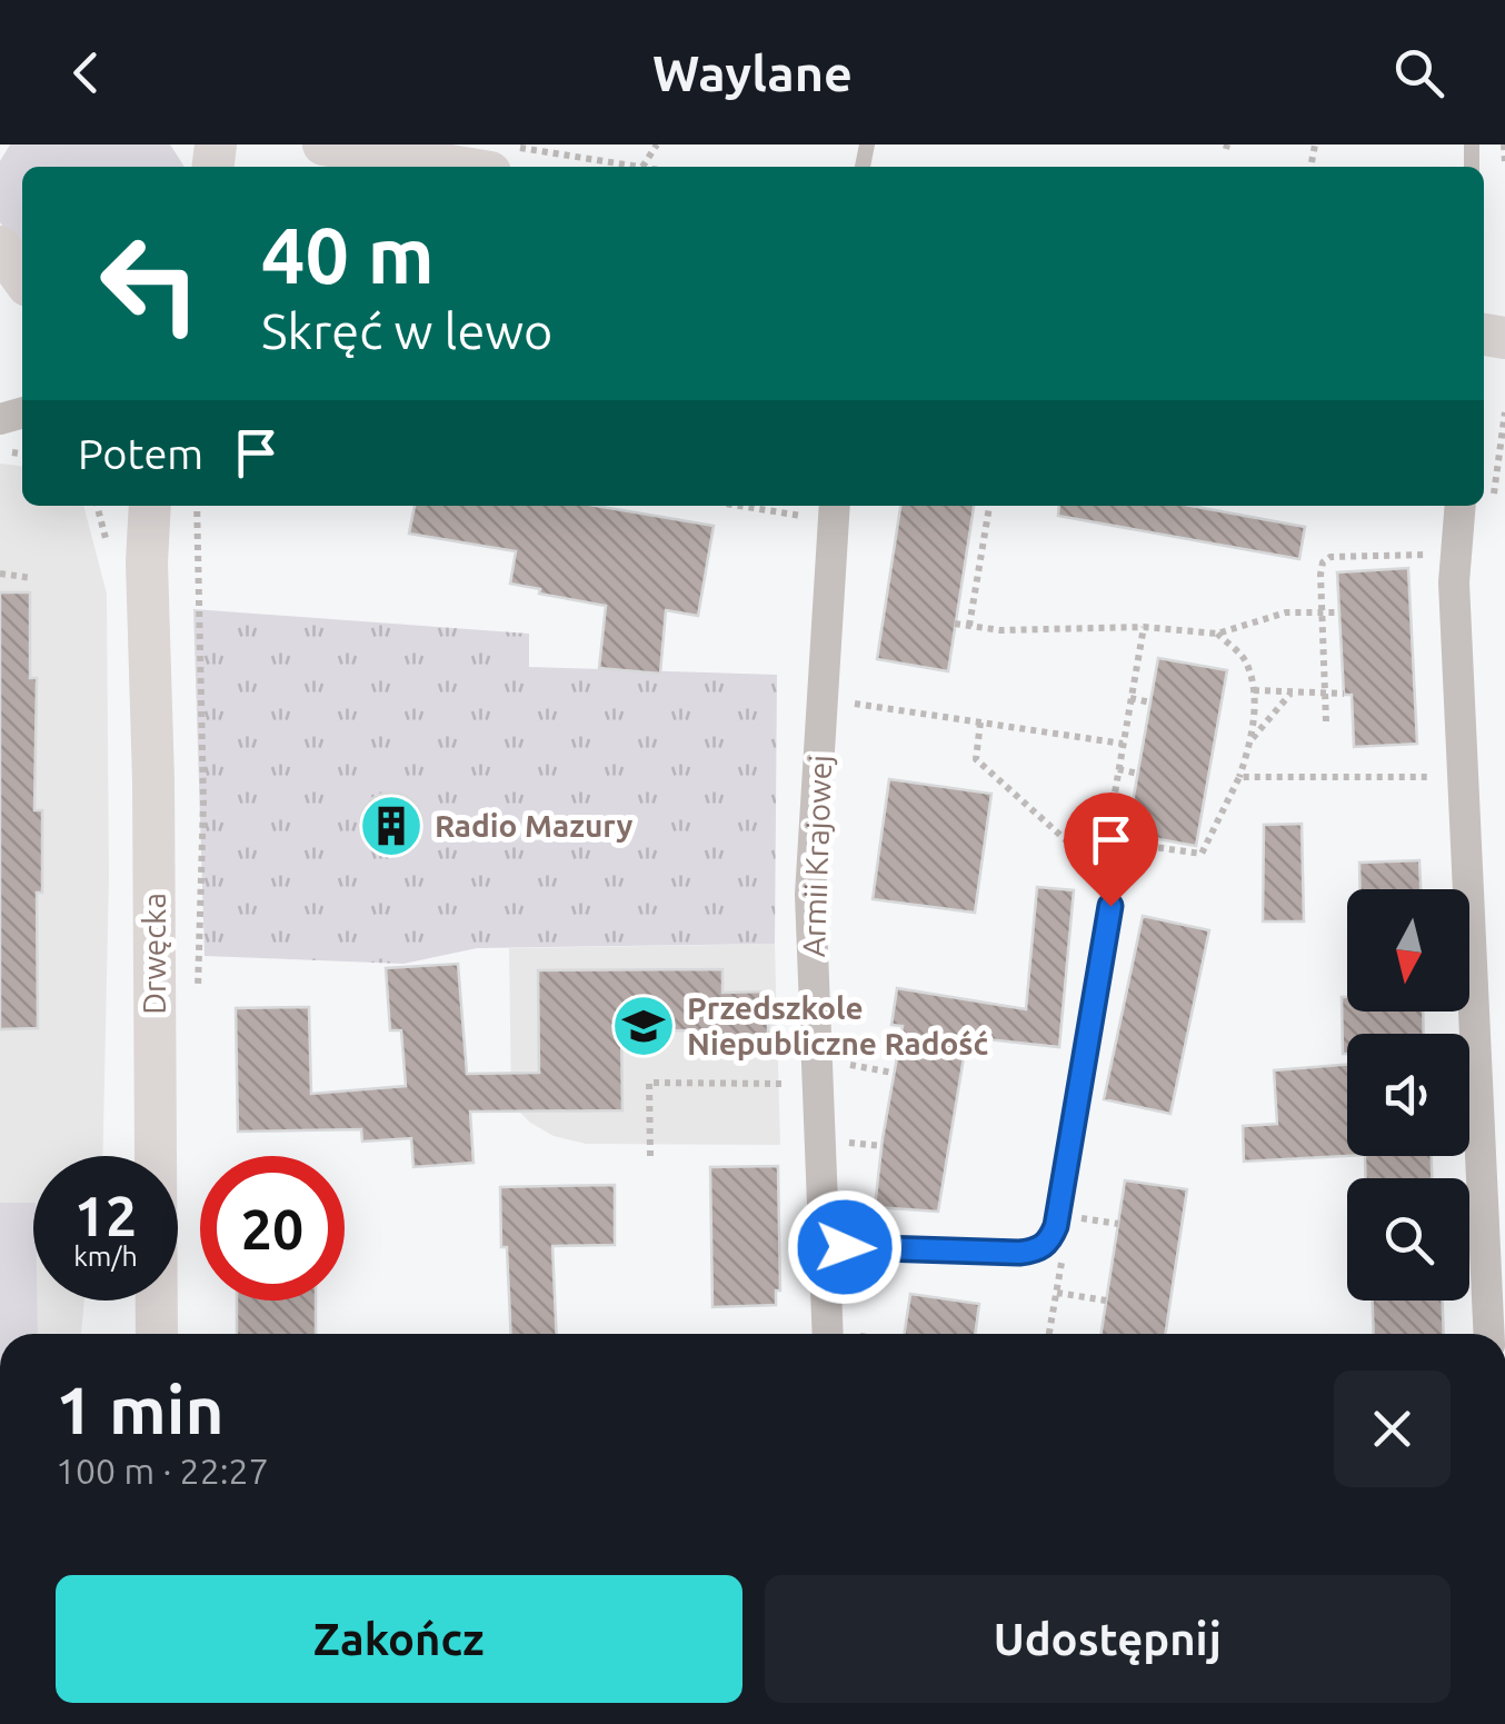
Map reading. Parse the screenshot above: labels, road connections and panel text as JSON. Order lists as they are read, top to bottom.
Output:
{
  "streets": {
    "street": ["Armii Krajowej", "Drwęcka"]
  },
  "places": {
    "building": ["Radio Mazury"],
    "school or university": ["Przedszkole Niepubliczne Radość"]
  },
  "north": "bottom",
  "page": {
    "header": "Waylane",
    "turn": ["40 m", "Skręć w lewo"],
    "then": "Potem",
    "speed": "12 km/h",
    "limit": "20",
    "heading": ["1 min", "100 m · 22:27"],
    "buttons": ["Zakończ", "Udostępnij"]
  }
}
